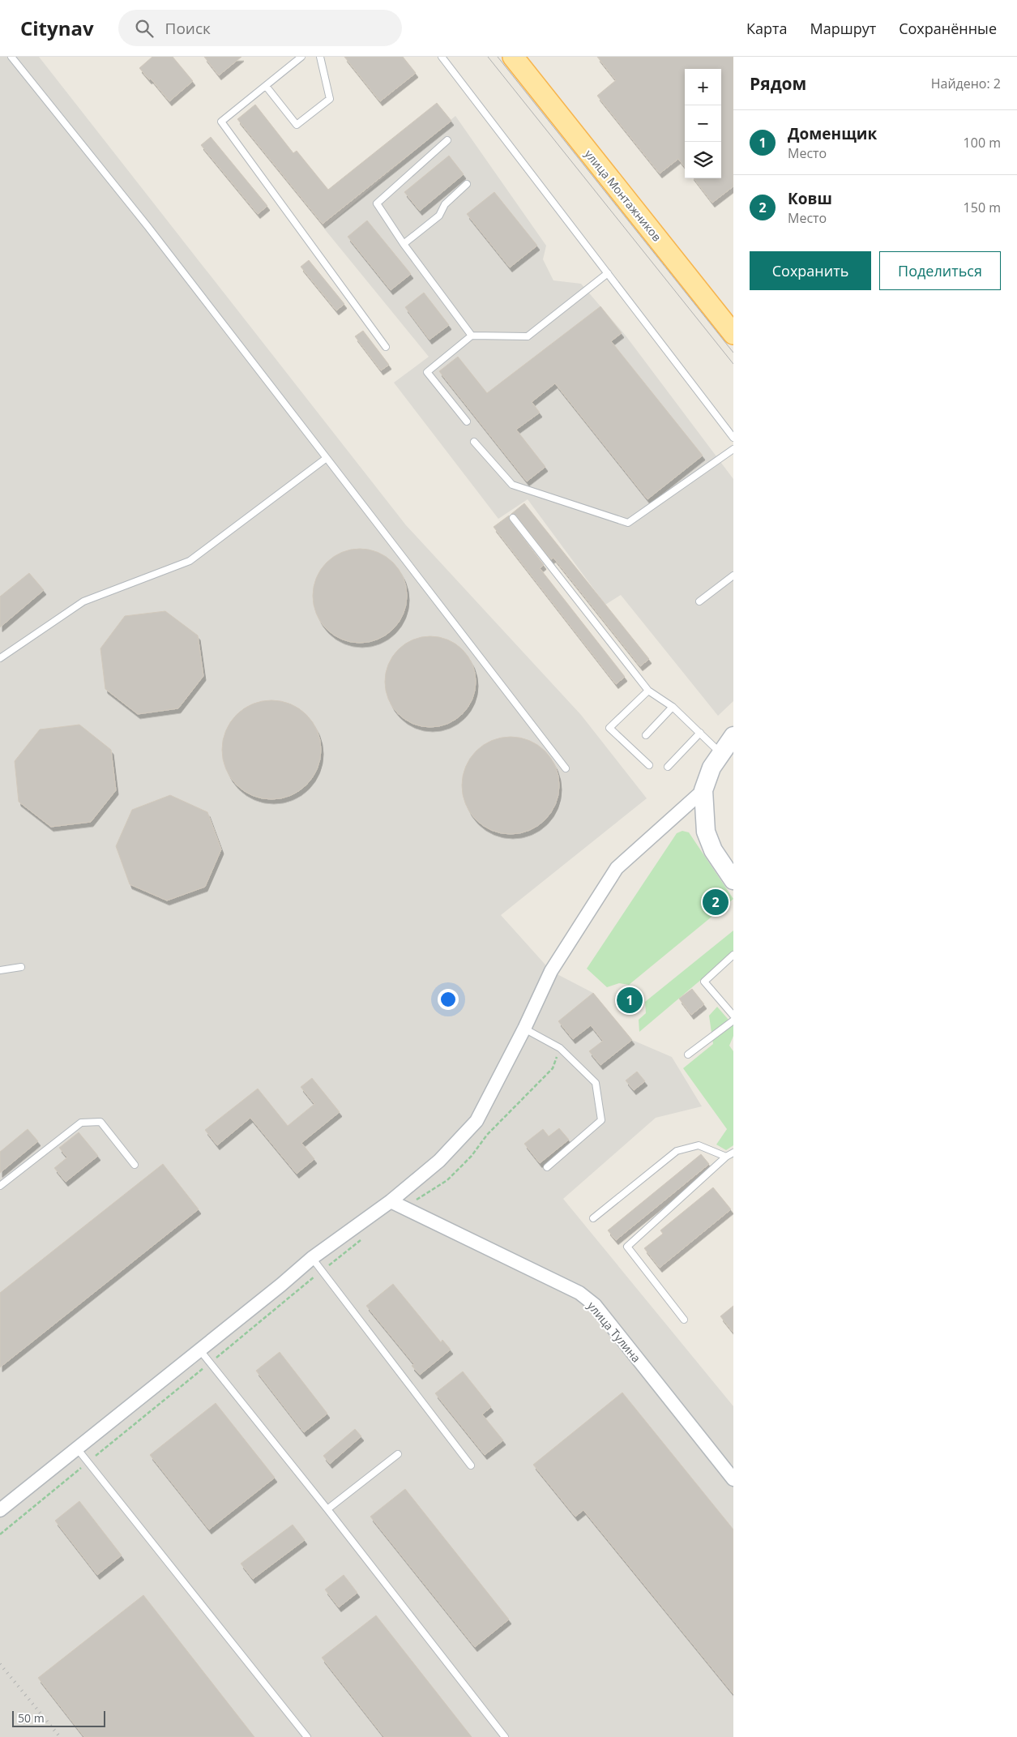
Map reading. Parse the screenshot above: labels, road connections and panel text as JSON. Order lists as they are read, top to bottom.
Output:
{
  "streets": {
    "main road": ["улица Монтажников"],
    "street": ["улица Тулина"]
  },
  "scale_bar": "50 m",
  "page": {
    "header": "Citynav",
    "search": "Поиск",
    "nav": ["Карта", "Маршрут", "Сохранённые"],
    "heading": ["Рядом", "Найдено: 2"],
    "map_buttons": ["+", "−"],
    "list": [
      {
        "mark": "1",
        "name": "Доменщик",
        "note": "Место",
        "value": "100 m"
      },
      {
        "mark": "2",
        "name": "Ковш",
        "note": "Место",
        "value": "150 m"
      }
    ],
    "buttons": ["Сохранить", "Поделиться"],
    "pins": ["2", "1"],
    "scale": "50 m"
  }
}
